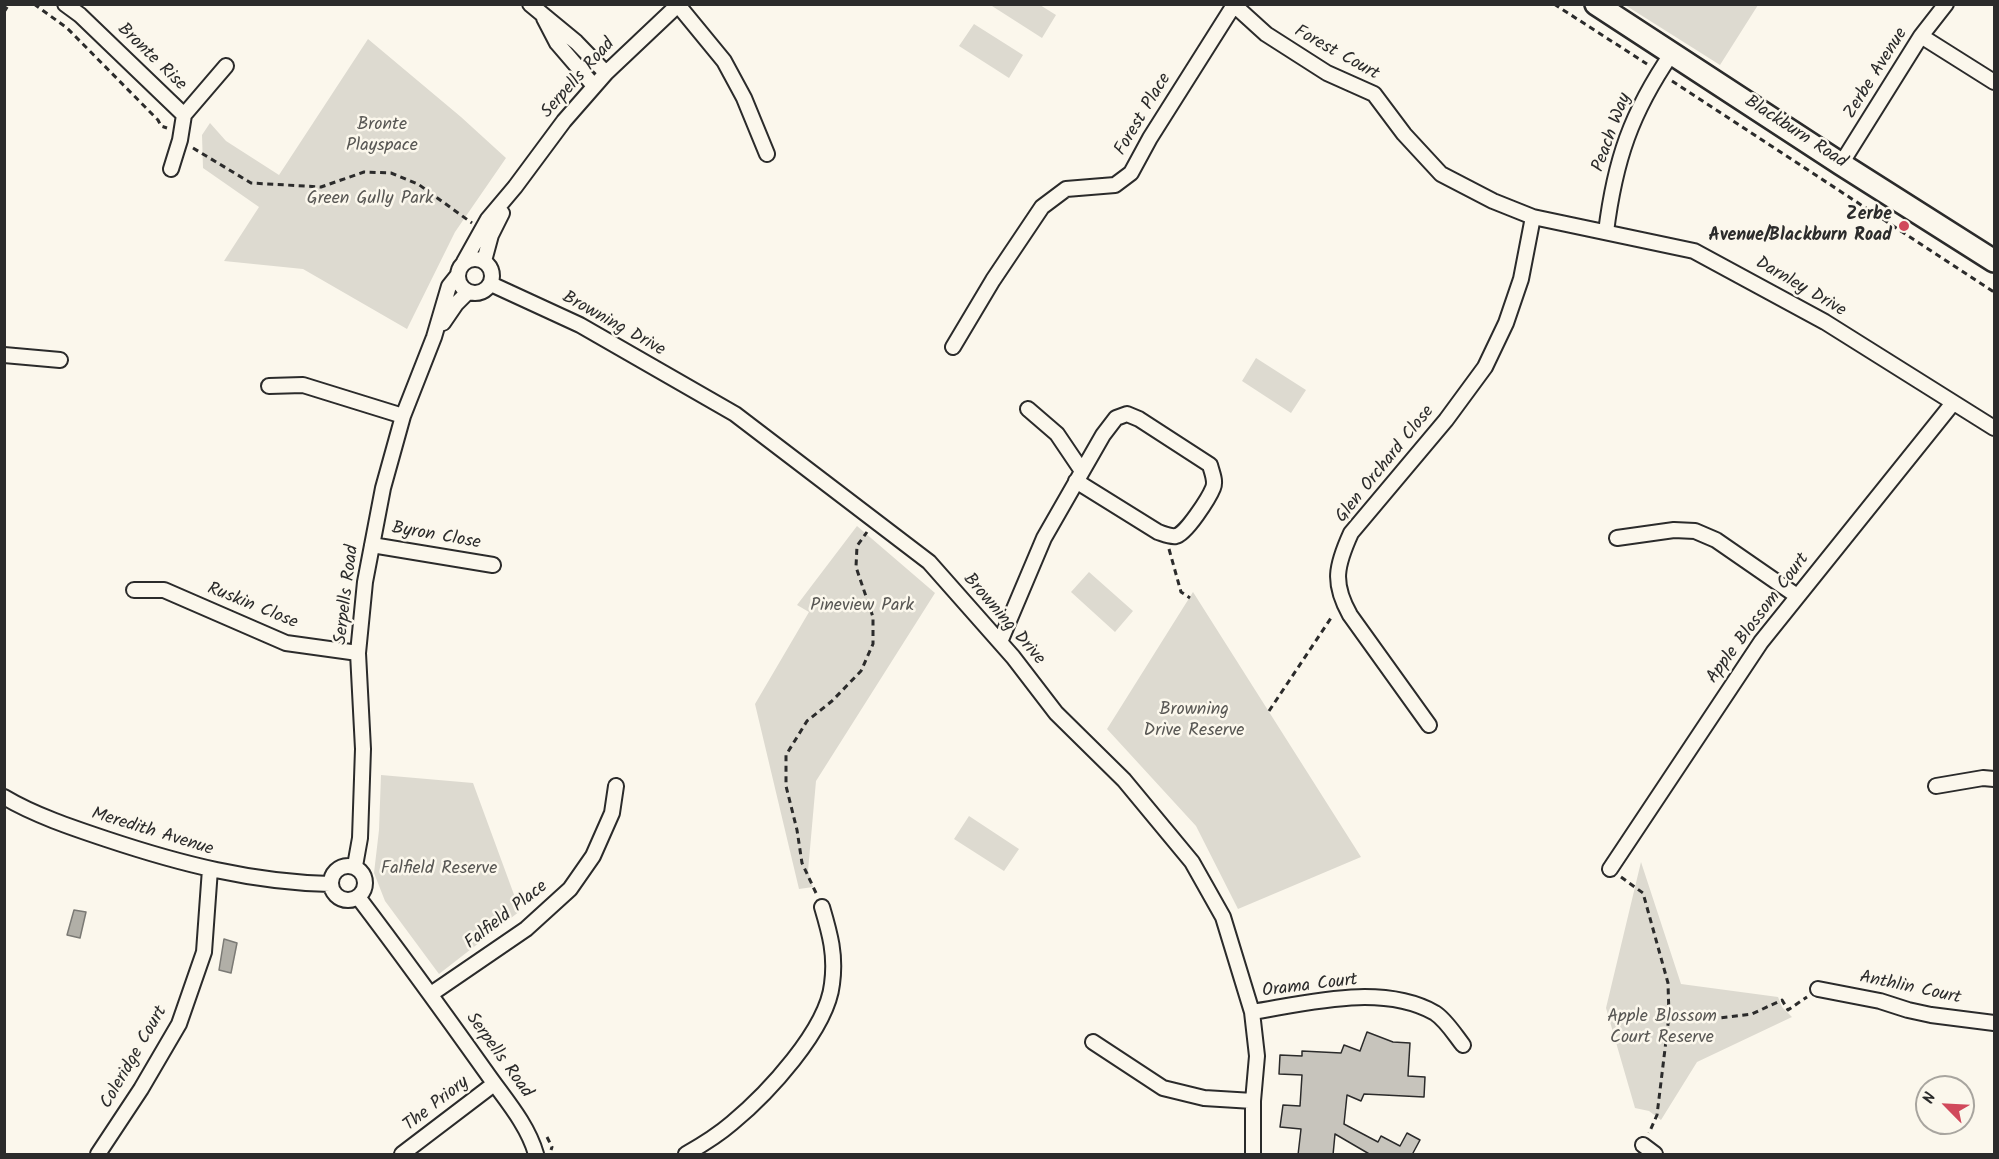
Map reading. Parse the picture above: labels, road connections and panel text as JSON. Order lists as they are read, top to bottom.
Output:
{
  "streets": {
    "main road": ["Blackburn Road"],
    "street": [
      "Forest Court",
      "Bronte Rise",
      "Zerbe Avenue",
      "Serpells Road",
      "Forest Place",
      "Peach Way",
      "Darnley Drive",
      "Browning Drive",
      "Glen Orchard Close",
      "Byron Close",
      "Ruskin Close",
      "Apple Blossom Court",
      "Meredith Avenue",
      "Falfield Place",
      "Orama Court",
      "Anthlin Court",
      "Coleridge Court",
      "The Priory"
    ]
  },
  "crossings": [
    ["Forest Court", "Forest Place"],
    ["Forest Court", "Darnley Drive"],
    ["Forest Court", "Glen Orchard Close"],
    ["Zerbe Avenue", "Blackburn Road"],
    ["Serpells Road", "Browning Drive"],
    ["Serpells Road", "Byron Close"],
    ["Serpells Road", "Ruskin Close"],
    ["Serpells Road", "Meredith Avenue"],
    ["Serpells Road", "Falfield Place"],
    ["Serpells Road", "The Priory"],
    ["Peach Way", "Blackburn Road"],
    ["Peach Way", "Darnley Drive"],
    ["Darnley Drive", "Glen Orchard Close"],
    ["Darnley Drive", "Apple Blossom Court"],
    ["Browning Drive", "Orama Court"],
    ["Meredith Avenue", "Coleridge Court"]
  ],
  "parks": [
    "Bronte Playspace",
    "Green Gully Park",
    "Pineview Park",
    "Browning Drive Reserve",
    "Falfield Reserve",
    "Apple Blossom Court Reserve"
  ],
  "places": ["Zerbe Avenue/Blackburn Road"],
  "north": "top left"
}
